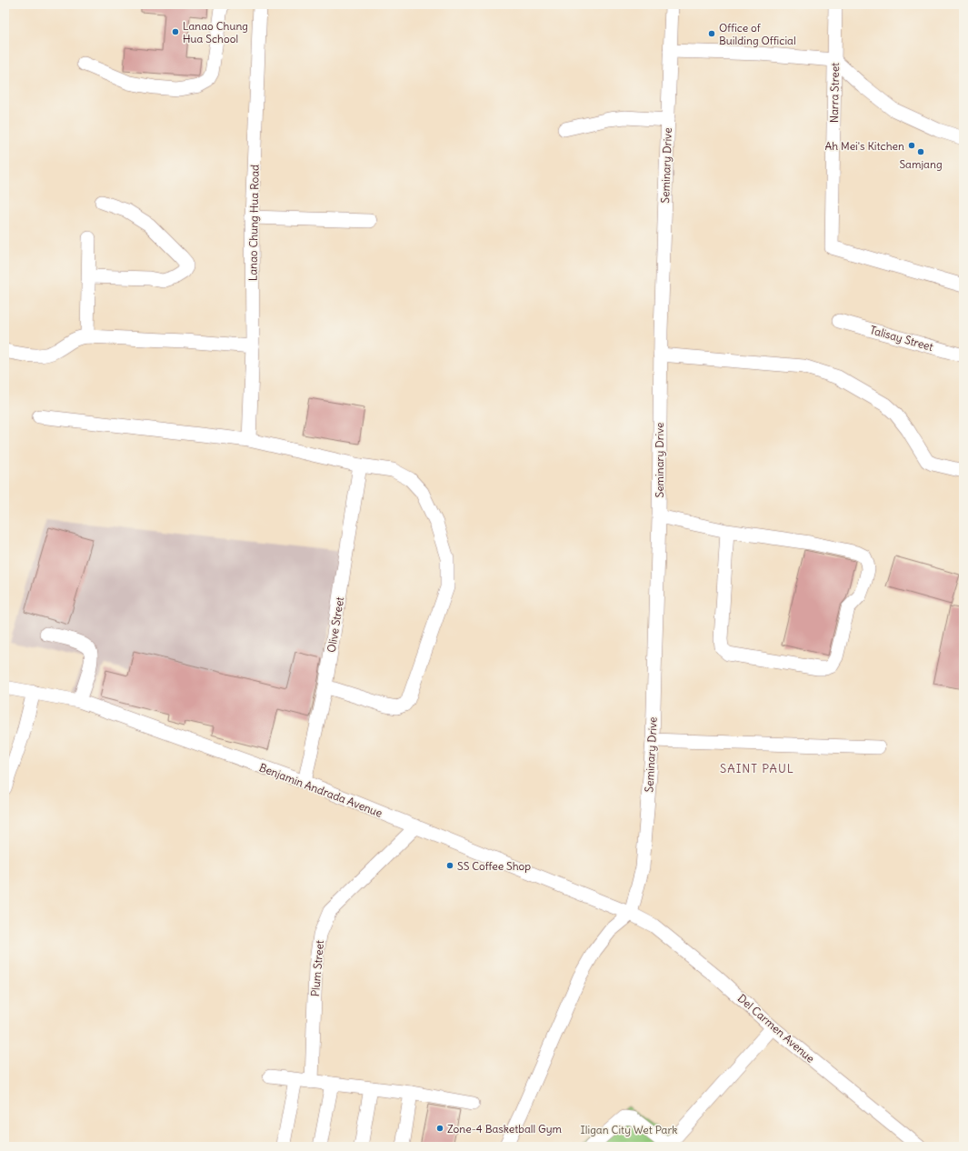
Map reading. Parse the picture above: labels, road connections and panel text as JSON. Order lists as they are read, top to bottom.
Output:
{
  "streets": {
    "street": [
      "Narra Street",
      "Seminary Drive",
      "Lanao Chung Hua Road",
      "Talisay Street",
      "Olive Street",
      "Benjamin Andrada Avenue",
      "Plum Street",
      "Del Carmen Avenue"
    ]
  },
  "crossings": [
    ["Seminary Drive", "Benjamin Andrada Avenue"],
    ["Seminary Drive", "Del Carmen Avenue"],
    ["Olive Street", "Benjamin Andrada Avenue"],
    ["Benjamin Andrada Avenue", "Plum Street"],
    ["Benjamin Andrada Avenue", "Del Carmen Avenue"]
  ],
  "districts": ["SAINT PAUL"],
  "parks": ["Iligan City Wet Park"],
  "places": [
    "Lanao Chung Hua School",
    "Office of Building Official",
    "Ah Mei's Kitchen",
    "Samjang",
    "SS Coffee Shop",
    "Zone-4 Basketball Gym"
  ]
}
